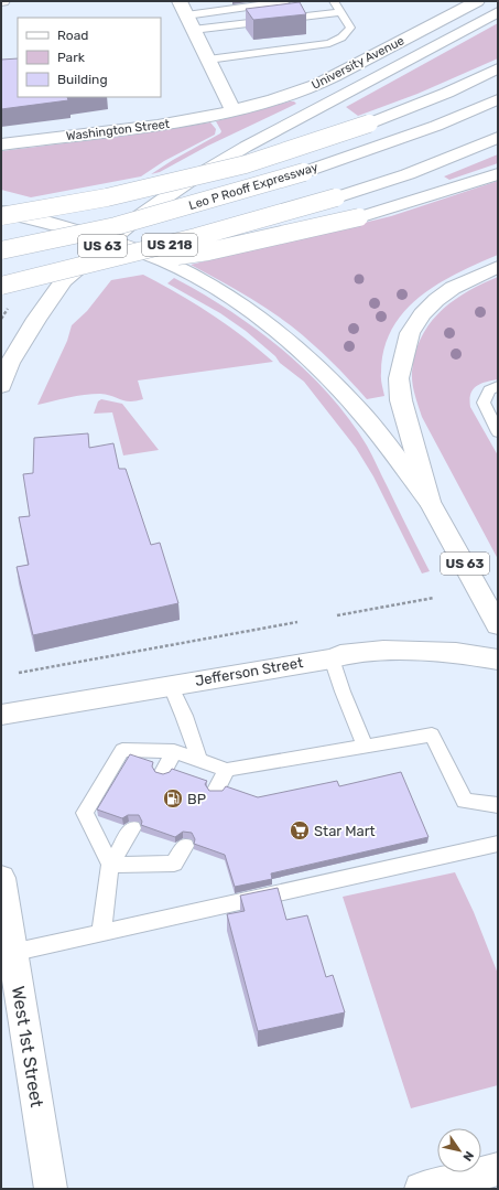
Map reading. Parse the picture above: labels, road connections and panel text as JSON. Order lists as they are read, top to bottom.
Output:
{
  "streets": {
    "main road": [
      "University Avenue",
      "Washington Street",
      "Leo P Rooff Expressway",
      "US 218",
      "US 63",
      "Jefferson Street",
      "West 1st Street"
    ]
  },
  "crossings": [
    ["University Avenue", "Washington Street"]
  ],
  "places": {
    "fuel station": ["BP"],
    "supermarket": ["Star Mart"]
  },
  "legend": ["Road", "Park", "Building"],
  "north": "bottom right"
}
